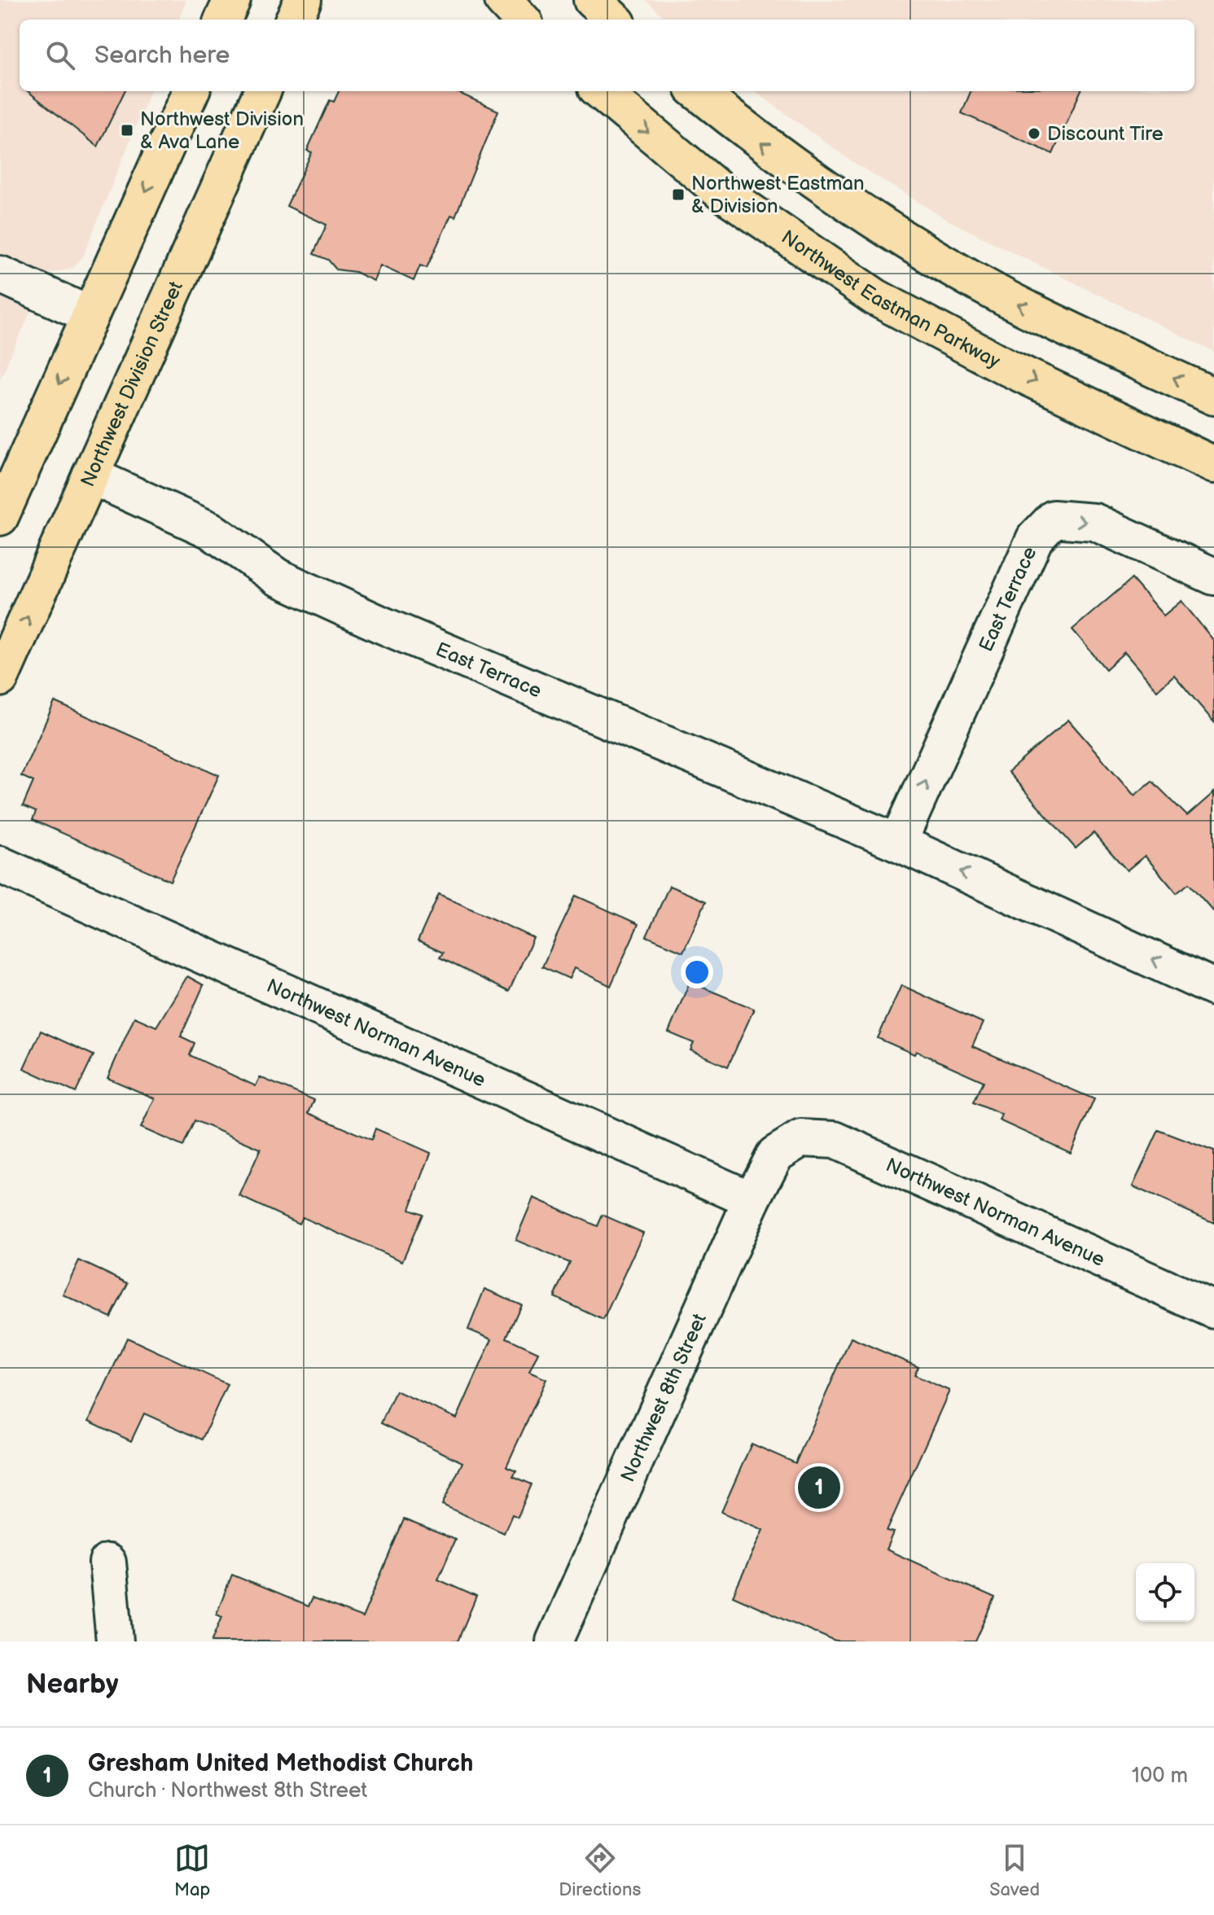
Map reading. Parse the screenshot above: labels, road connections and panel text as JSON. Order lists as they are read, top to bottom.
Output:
{
  "streets": {
    "main road": ["Northwest Eastman Parkway", "Northwest Division Street"],
    "street": ["East Terrace", "Northwest Norman Avenue", "Northwest 8th Street"]
  },
  "crossings": [
    ["Northwest Division Street", "East Terrace"],
    ["Northwest Norman Avenue", "Northwest 8th Street"]
  ],
  "places": {
    "transit": ["Northwest Division & Ava Lane", "Northwest Eastman & Division"],
    "other": ["Discount Tire"]
  },
  "page": {
    "search": "Search here",
    "pins": "1",
    "heading": "Nearby",
    "list": [
      {
        "mark": "1",
        "name": "Gresham United Methodist Church",
        "note": "Church · Northwest 8th Street",
        "value": "100 m"
      }
    ],
    "nav": ["Map", "Directions", "Saved"]
  }
}
